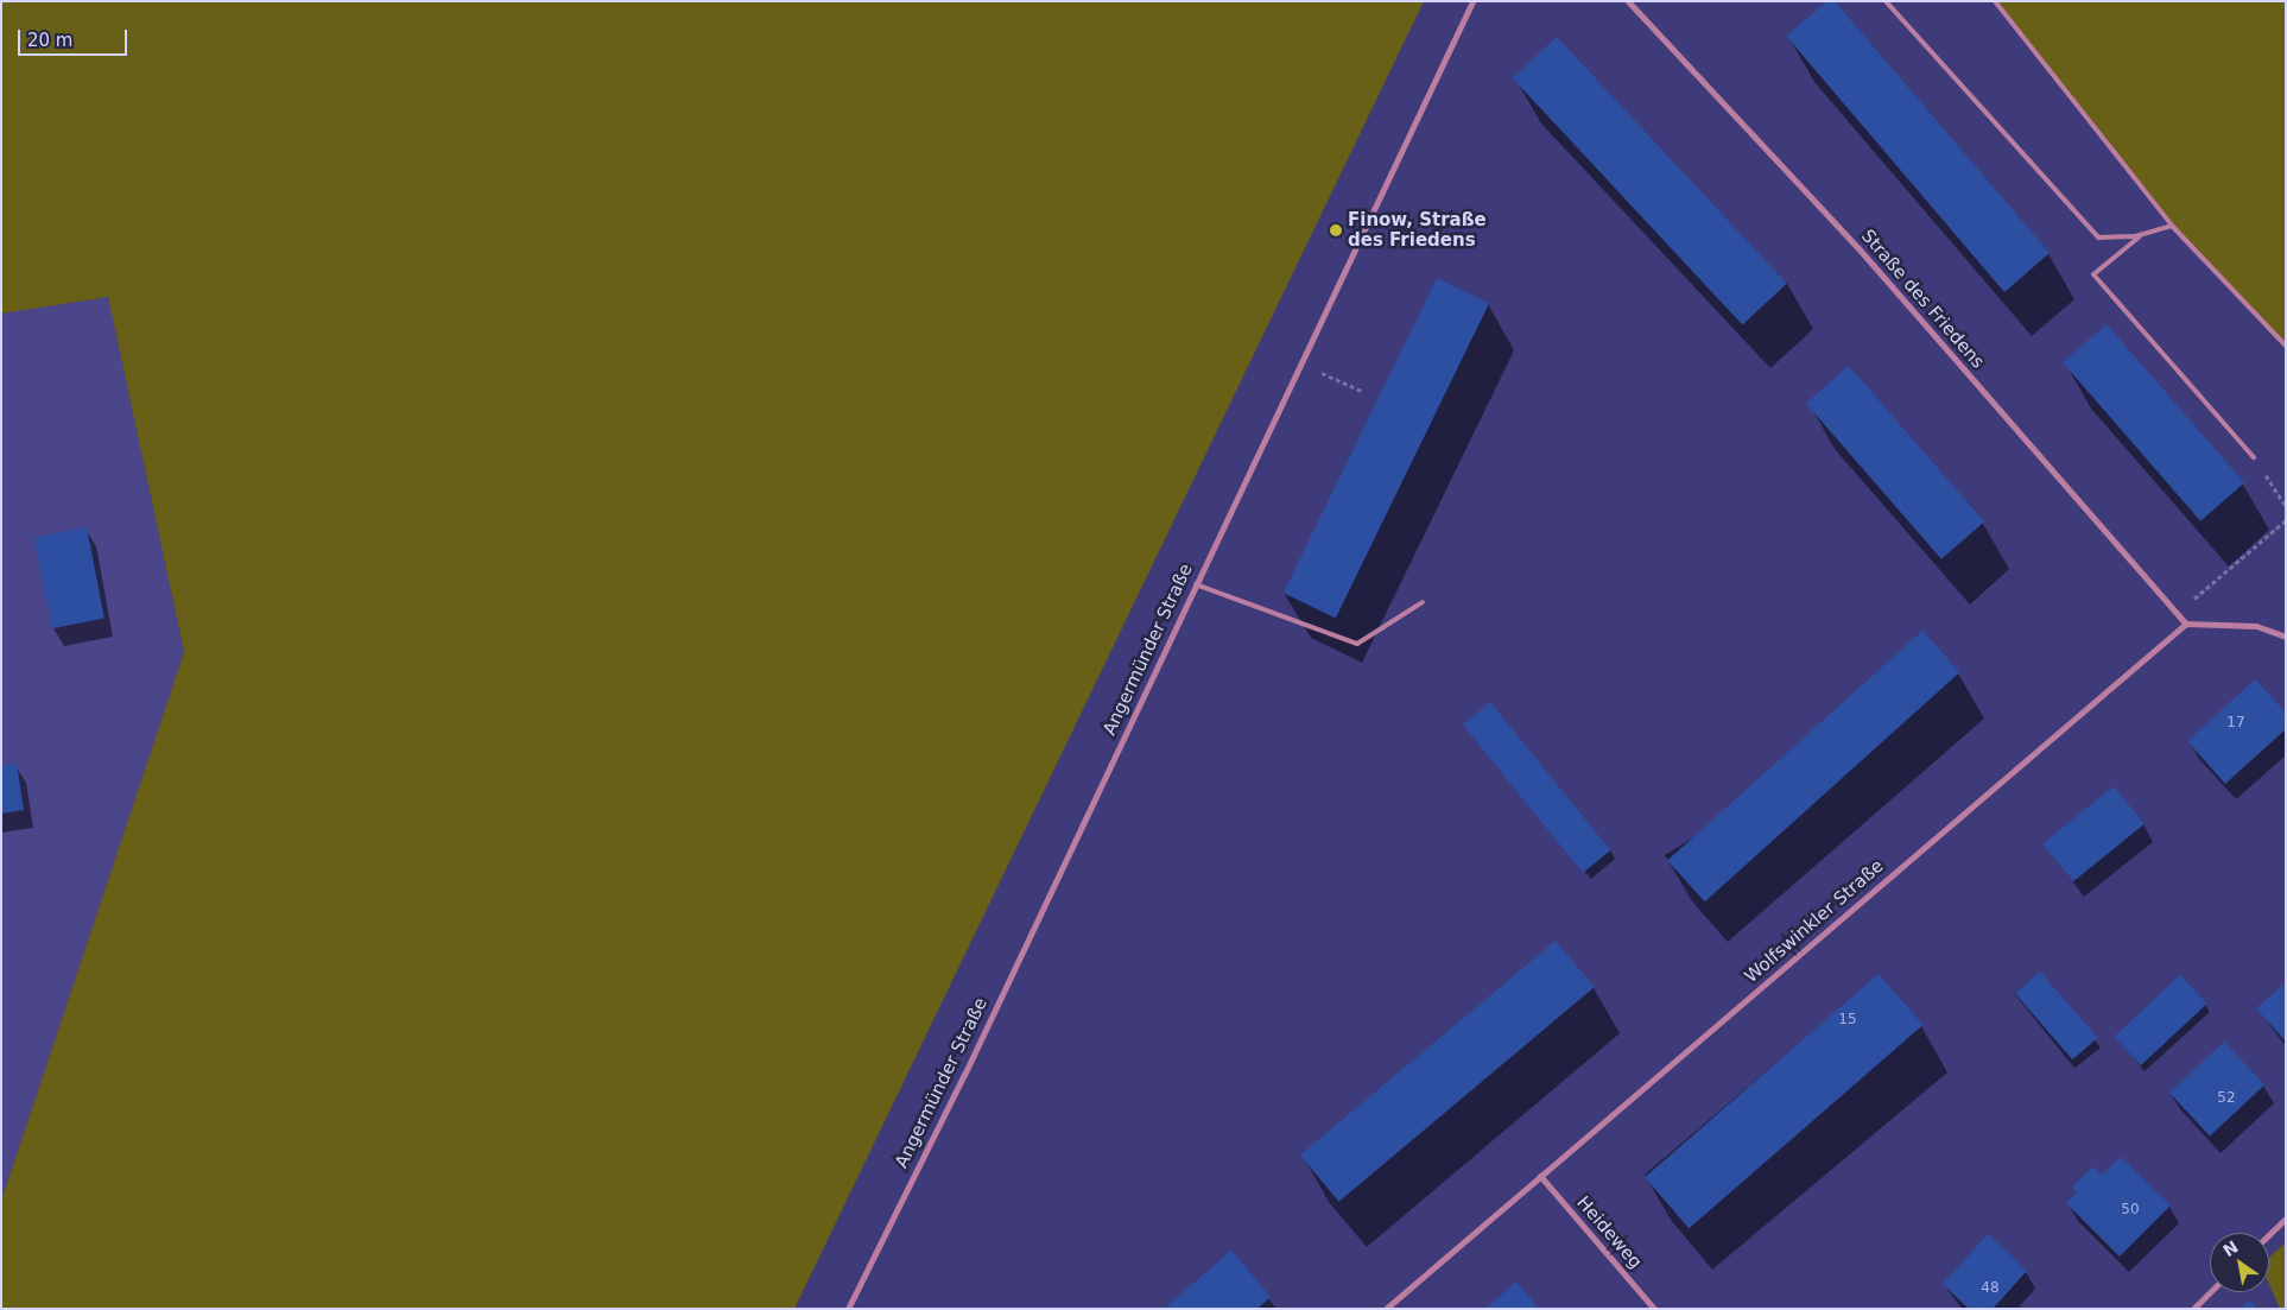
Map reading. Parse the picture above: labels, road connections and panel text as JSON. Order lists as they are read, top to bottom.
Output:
{
  "streets": {
    "street": [
      "Straße des Friedens",
      "Angermünder Straße",
      "Wolfswinkler Straße",
      "Heideweg"
    ]
  },
  "crossings": [
    ["Straße des Friedens", "Wolfswinkler Straße"],
    ["Wolfswinkler Straße", "Heideweg"]
  ],
  "places": ["Finow, Straße des Friedens"],
  "house_numbers": [
    "17",
    "15",
    "52",
    "50",
    "48"
  ],
  "scale_bar": "20 m",
  "north": "top left"
}
